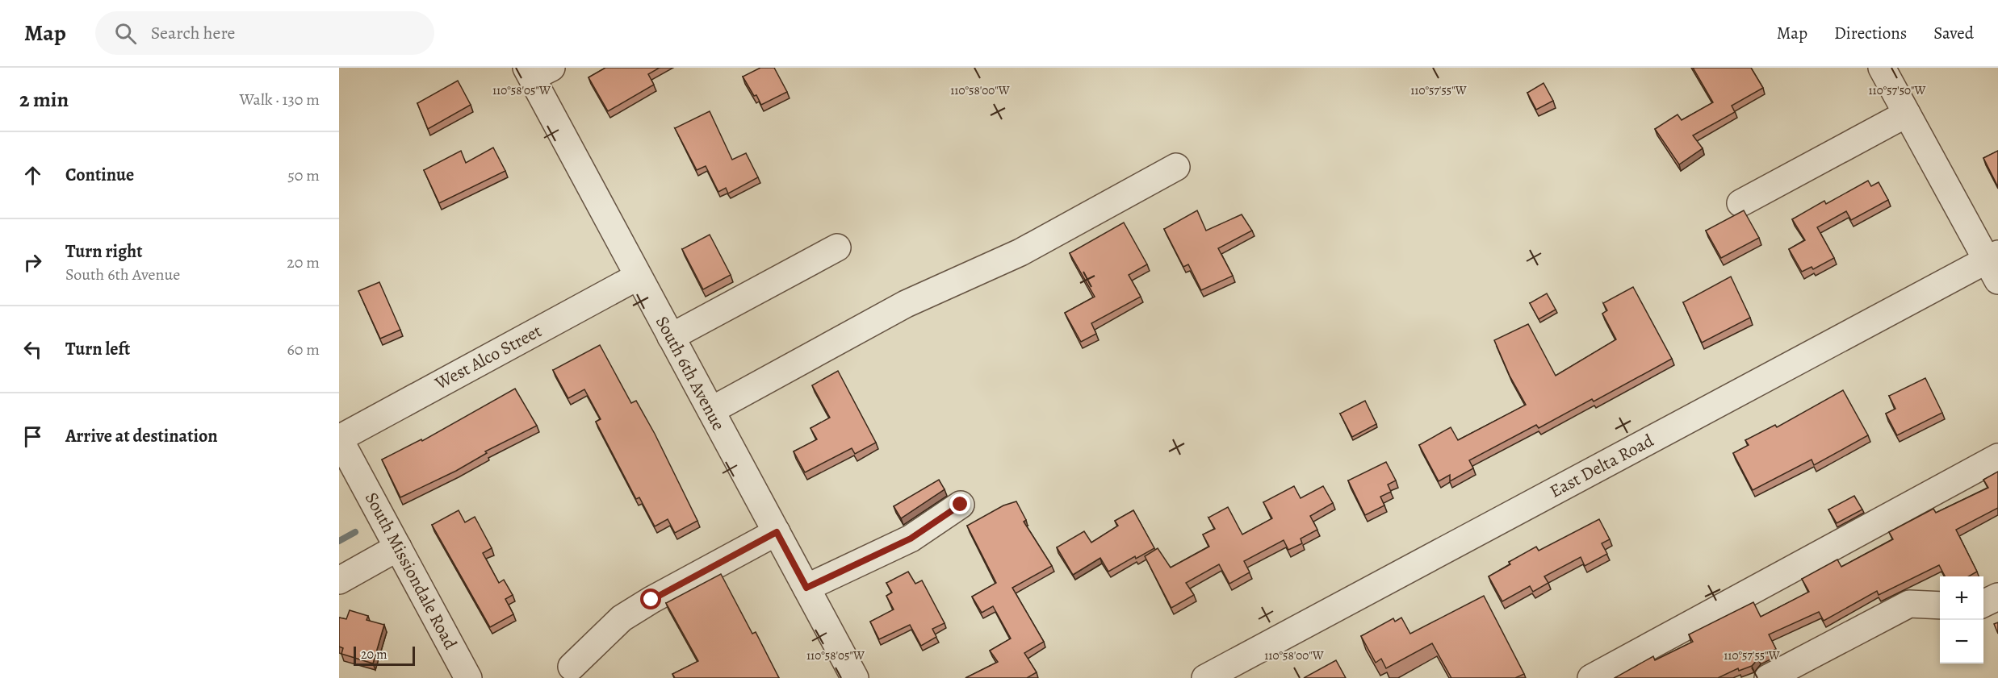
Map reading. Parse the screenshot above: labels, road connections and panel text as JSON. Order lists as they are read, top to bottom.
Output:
{
  "streets": {
    "street": [
      "West Alco Street",
      "South 6th Avenue",
      "East Delta Road",
      "South Missiondale Road"
    ]
  },
  "crossings": [
    ["West Alco Street", "South 6th Avenue"],
    ["West Alco Street", "South Missiondale Road"]
  ],
  "scale_bar": "20 m",
  "page": {
    "header": "Map",
    "search": "Search here",
    "nav": ["Map", "Directions", "Saved"],
    "heading": ["2 min", "Walk · 130 m"],
    "list": [
      ["Continue", "50 m"],
      ["Turn right", "South 6th Avenue", "20 m"],
      ["Turn left", "60 m"],
      "Arrive at destination"
    ],
    "map_buttons": ["+", "−"],
    "scale": "20 m"
  },
  "coordinates": [
    "110°58'05\"W",
    "110°58'00\"W",
    "110°57'55\"W",
    "110°57'50\"W"
  ]
}
